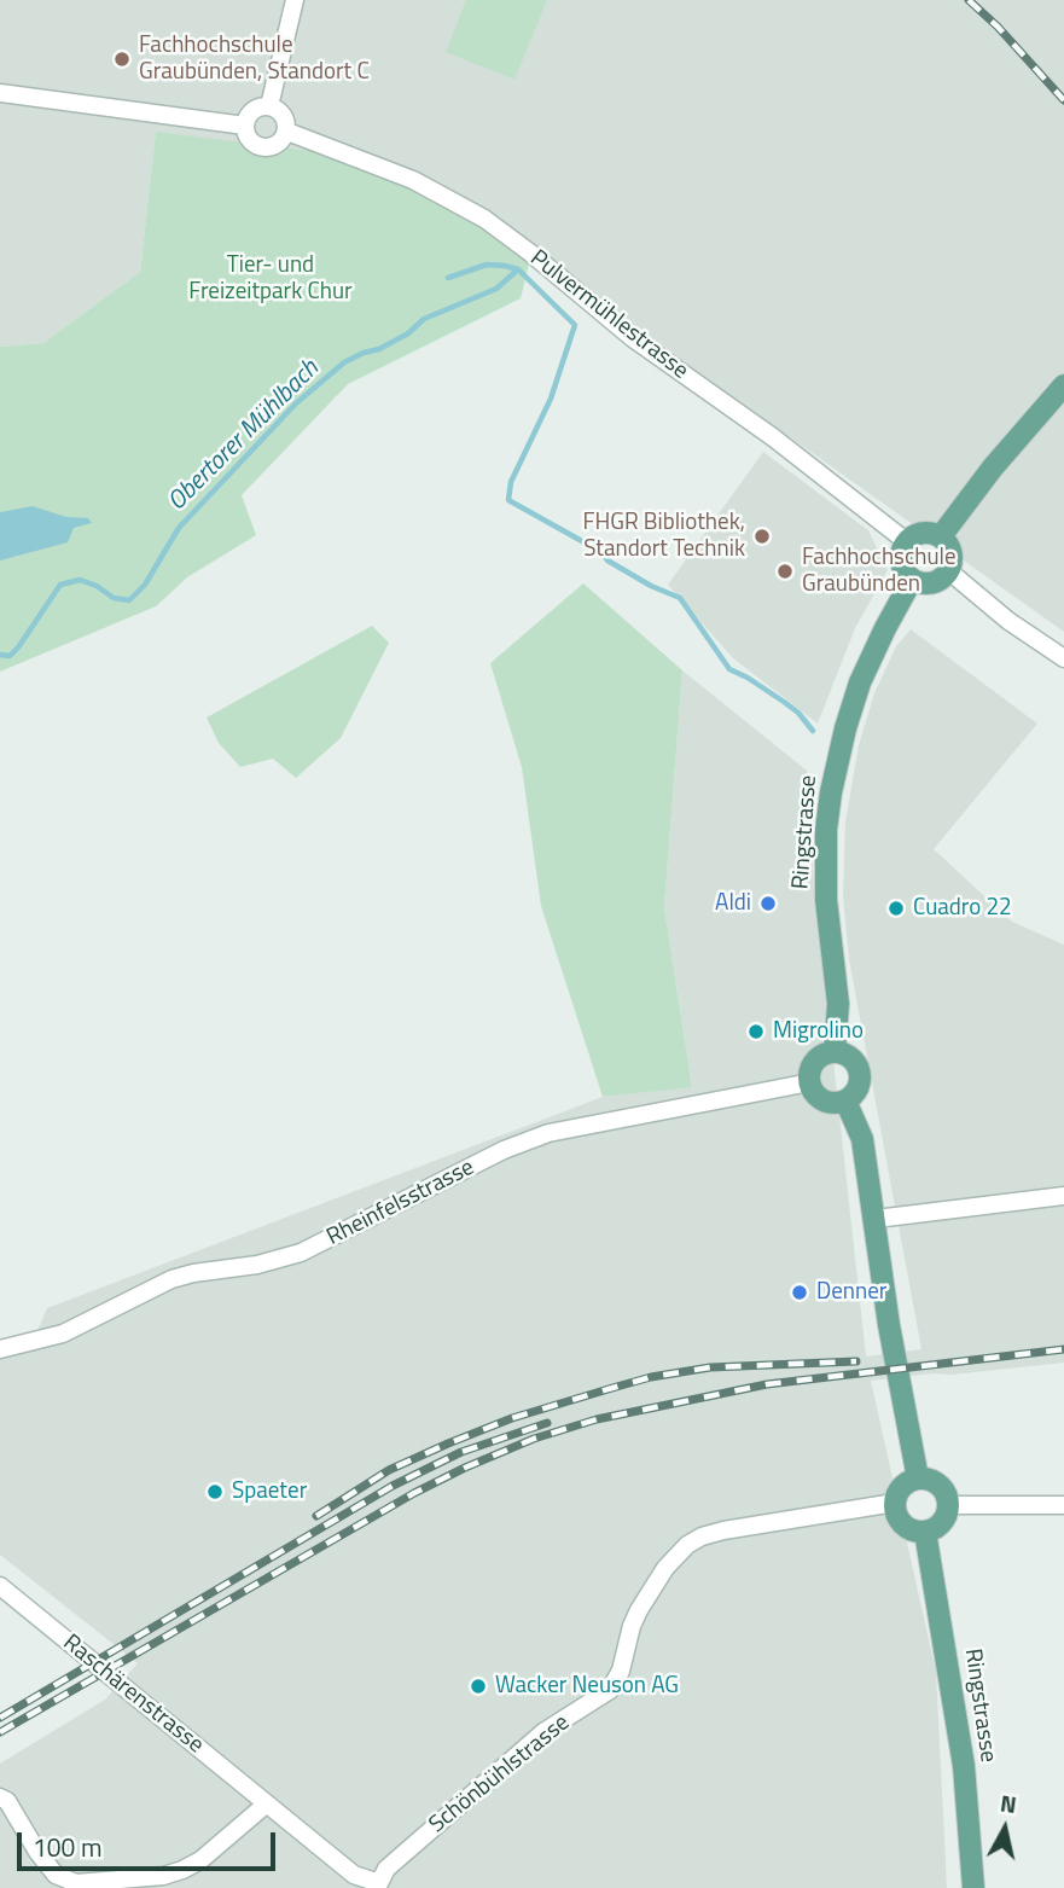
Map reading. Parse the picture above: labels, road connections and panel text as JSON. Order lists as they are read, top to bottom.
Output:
{
  "streets": {
    "main road": ["Ringstrasse"],
    "street": [
      "Pulvermühlestrasse",
      "Rheinfelsstrasse",
      "Raschärenstrasse",
      "Schönbühlstrasse"
    ]
  },
  "crossings": [
    ["Pulvermühlestrasse", "Ringstrasse"],
    ["Ringstrasse", "Rheinfelsstrasse"],
    ["Ringstrasse", "Schönbühlstrasse"],
    ["Raschärenstrasse", "Schönbühlstrasse"]
  ],
  "water": ["Obertorer Mühlbach"],
  "parks": ["Tier- und Freizeitpark Chur"],
  "places": [
    "Fachhochschule Graubünden, Standort C",
    "FHGR Bibliothek, Standort Technik",
    "Fachhochschule Graubünden",
    "Aldi",
    "Cuadro 22",
    "Migrolino",
    "Denner",
    "Spaeter",
    "Wacker Neuson AG"
  ],
  "scale_bar": "100 m",
  "north": "top"
}
